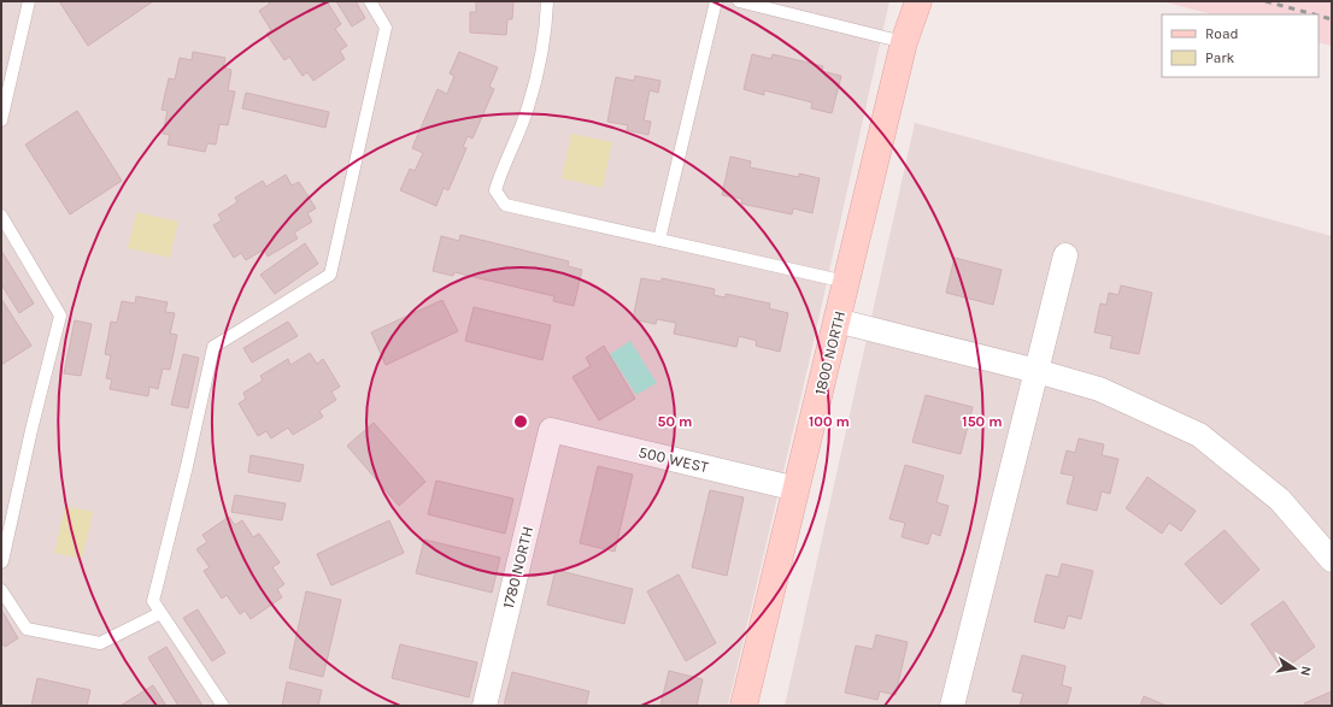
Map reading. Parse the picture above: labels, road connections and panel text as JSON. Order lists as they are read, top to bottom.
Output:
{
  "streets": {
    "street": ["1800 NORTH", "500 WEST", "1780 NORTH"]
  },
  "crossings": [
    ["1800 NORTH", "500 WEST"],
    ["500 WEST", "1780 NORTH"]
  ],
  "legend": ["Road", "Park"],
  "north": "right",
  "rings": ["50 m", "100 m", "150 m"]
}
